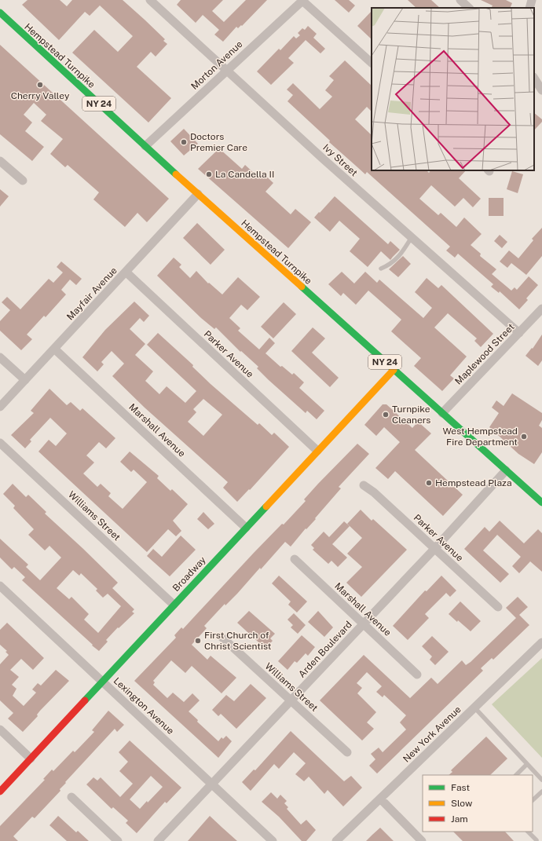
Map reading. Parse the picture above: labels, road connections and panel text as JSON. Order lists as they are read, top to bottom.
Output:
{
  "streets": {
    "main road": ["Hempstead Turnpike", "NY 24", "Broadway"],
    "street": [
      "Morton Avenue",
      "Ivy Street",
      "Mayfair Avenue",
      "Parker Avenue",
      "Maplewood Street",
      "Marshall Avenue",
      "Williams Street",
      "Arden Boulevard",
      "Lexington Avenue",
      "New York Avenue"
    ]
  },
  "crossings": [
    ["Hempstead Turnpike", "Morton Avenue"],
    ["Hempstead Turnpike", "Mayfair Avenue"],
    ["Hempstead Turnpike", "Maplewood Street"],
    ["Hempstead Turnpike", "Broadway"],
    ["Hempstead Turnpike", "Arden Boulevard"],
    ["Morton Avenue", "Ivy Street"],
    ["Ivy Street", "Maplewood Street"],
    ["Mayfair Avenue", "Parker Avenue"],
    ["Mayfair Avenue", "Marshall Avenue"],
    ["Parker Avenue", "Broadway"],
    ["Parker Avenue", "Arden Boulevard"],
    ["Marshall Avenue", "Broadway"],
    ["Marshall Avenue", "Arden Boulevard"],
    ["Williams Street", "Broadway"],
    ["Williams Street", "Arden Boulevard"],
    ["Broadway", "Lexington Avenue"],
    ["Arden Boulevard", "Lexington Avenue"]
  ],
  "places": [
    "Cherry Valley",
    "Doctors Premier Care",
    "La Candella II",
    "Turnpike Cleaners",
    "West Hempstead Fire Department",
    "Hempstead Plaza",
    "First Church of Christ Scientist"
  ],
  "legend": ["Fast", "Slow", "Jam"]
}
